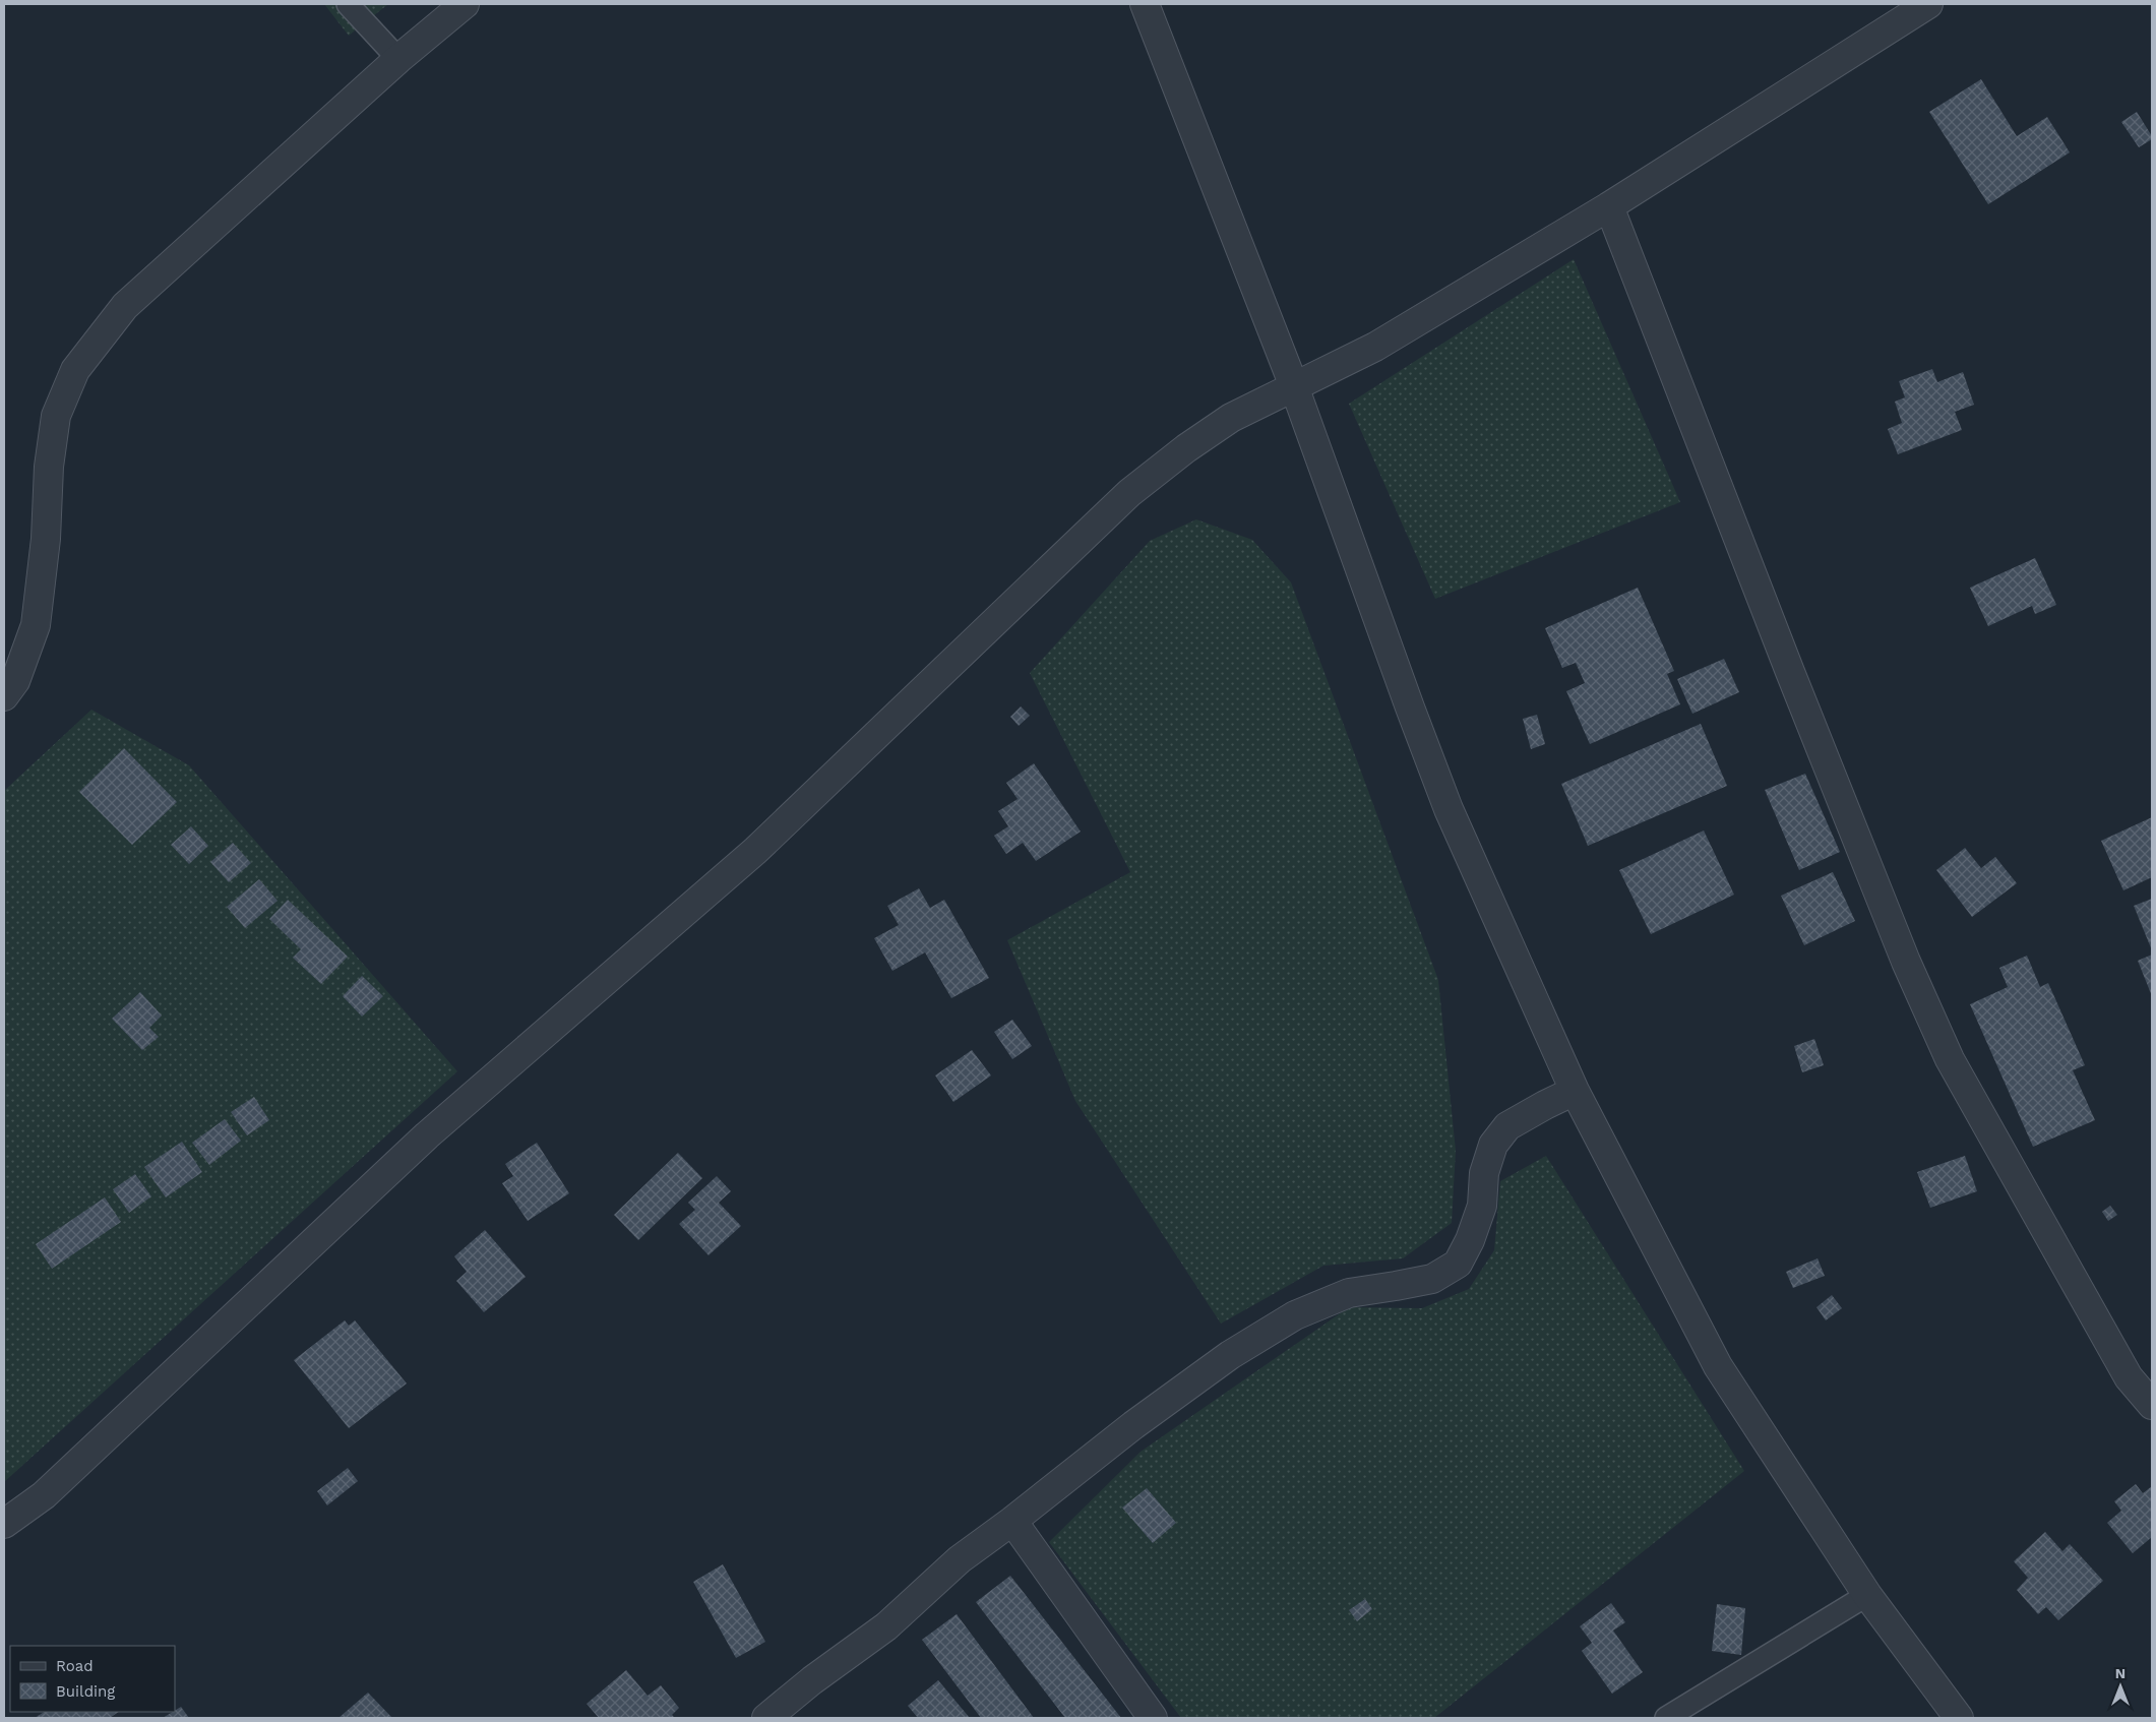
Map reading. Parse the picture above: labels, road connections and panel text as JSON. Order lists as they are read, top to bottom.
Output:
{
  "legend": ["Road", "Building"],
  "north": "top"
}
